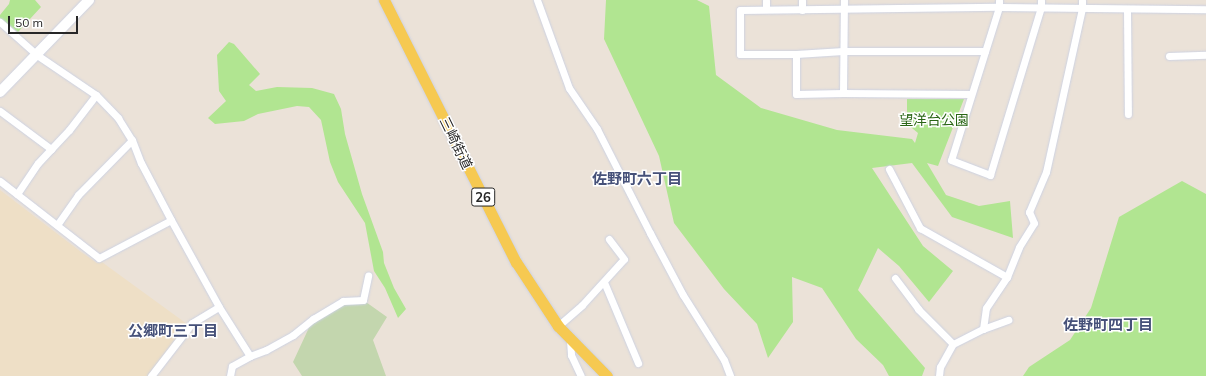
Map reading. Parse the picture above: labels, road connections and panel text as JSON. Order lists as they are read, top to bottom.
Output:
{
  "streets": {
    "main road": ["三崎街道", "26"]
  },
  "districts": ["佐野町六丁目", "佐野町四丁目", "公郷町三丁目"],
  "parks": ["望洋台公園"],
  "scale_bar": "50 m"
}
